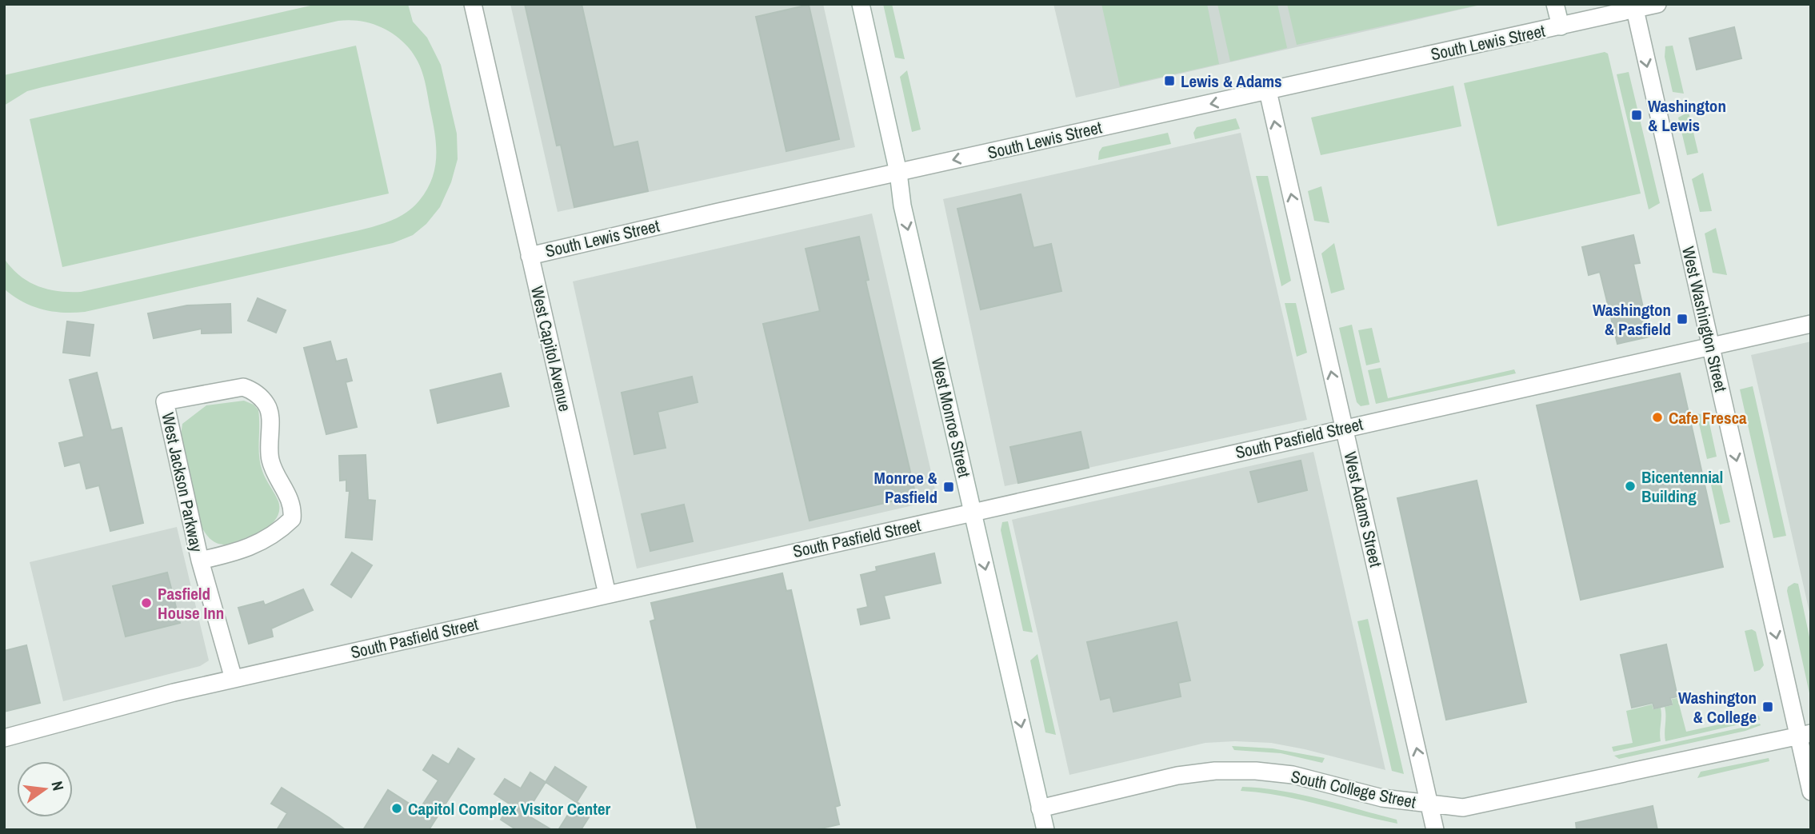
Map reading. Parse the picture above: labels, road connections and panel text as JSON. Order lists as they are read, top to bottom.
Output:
{
  "streets": {
    "street": [
      "South Lewis Street",
      "West Washington Street",
      "West Capitol Avenue",
      "West Monroe Street",
      "South Pasfield Street",
      "West Jackson Parkway",
      "West Adams Street",
      "South College Street"
    ]
  },
  "crossings": [
    ["South Lewis Street", "West Washington Street"],
    ["South Lewis Street", "West Capitol Avenue"],
    ["South Lewis Street", "West Monroe Street"],
    ["South Lewis Street", "West Adams Street"],
    ["West Washington Street", "South Pasfield Street"],
    ["West Washington Street", "South College Street"],
    ["West Capitol Avenue", "South Pasfield Street"],
    ["West Monroe Street", "South Pasfield Street"],
    ["West Monroe Street", "South College Street"],
    ["South Pasfield Street", "West Jackson Parkway"],
    ["South Pasfield Street", "West Adams Street"],
    ["West Adams Street", "South College Street"]
  ],
  "one_way": ["West Washington Street", "West Monroe Street", "West Adams Street"],
  "places": {
    "transit": [
      "Lewis & Adams",
      "Washington & Lewis",
      "Washington & Pasfield",
      "Monroe & Pasfield",
      "Washington & College"
    ],
    "other": [
      "Cafe Fresca",
      "Bicentennial Building",
      "Pasfield House Inn",
      "Capitol Complex Visitor Center"
    ]
  },
  "north": "right"
}
